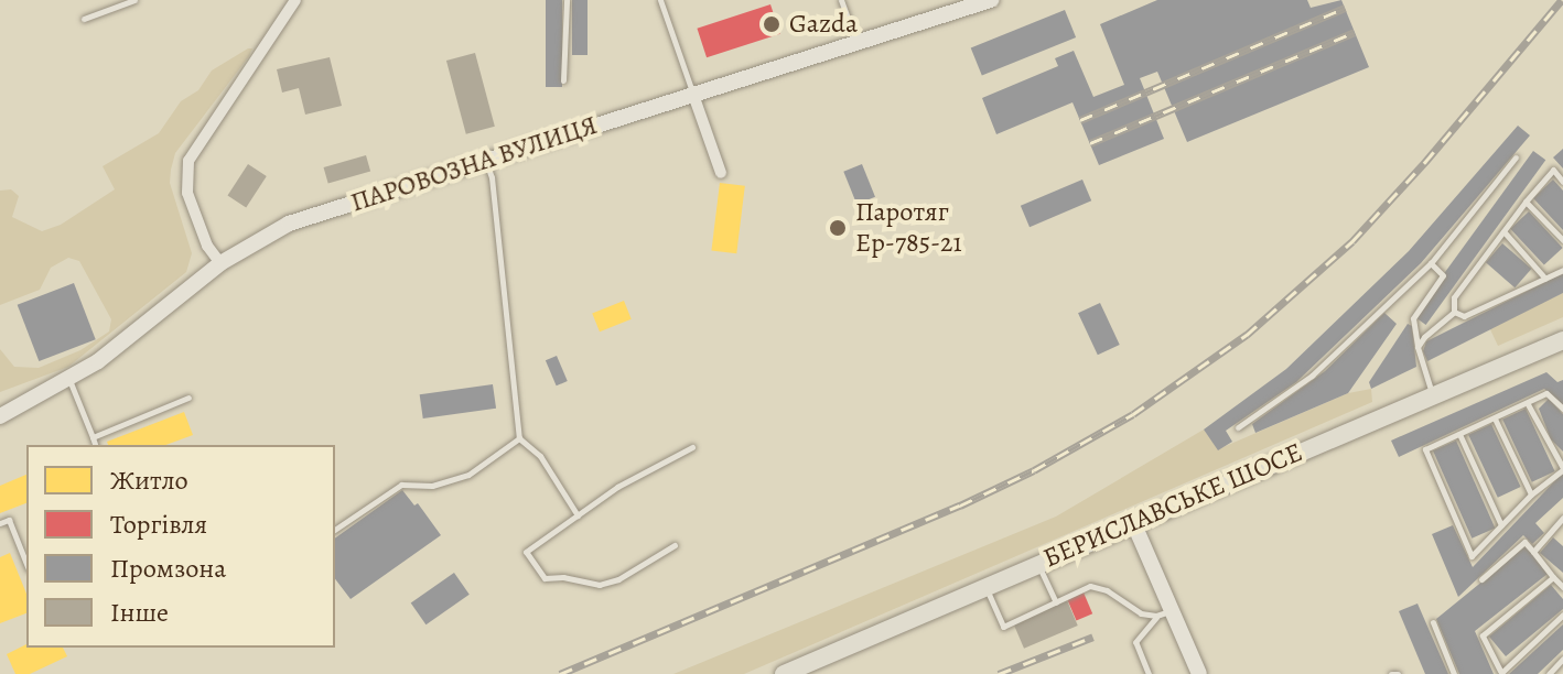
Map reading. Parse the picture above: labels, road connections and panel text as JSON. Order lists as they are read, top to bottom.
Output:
{
  "streets": {
    "main road": ["ПАРОВОЗНА ВУЛИЦЯ", "БЕРИСЛАВСЬКЕ ШОСЕ"]
  },
  "places": ["Gazda", "Паротяг Ер-785-21"],
  "legend": [
    "Житло",
    "Торгівля",
    "Промзона",
    "Інше"
  ]
}
